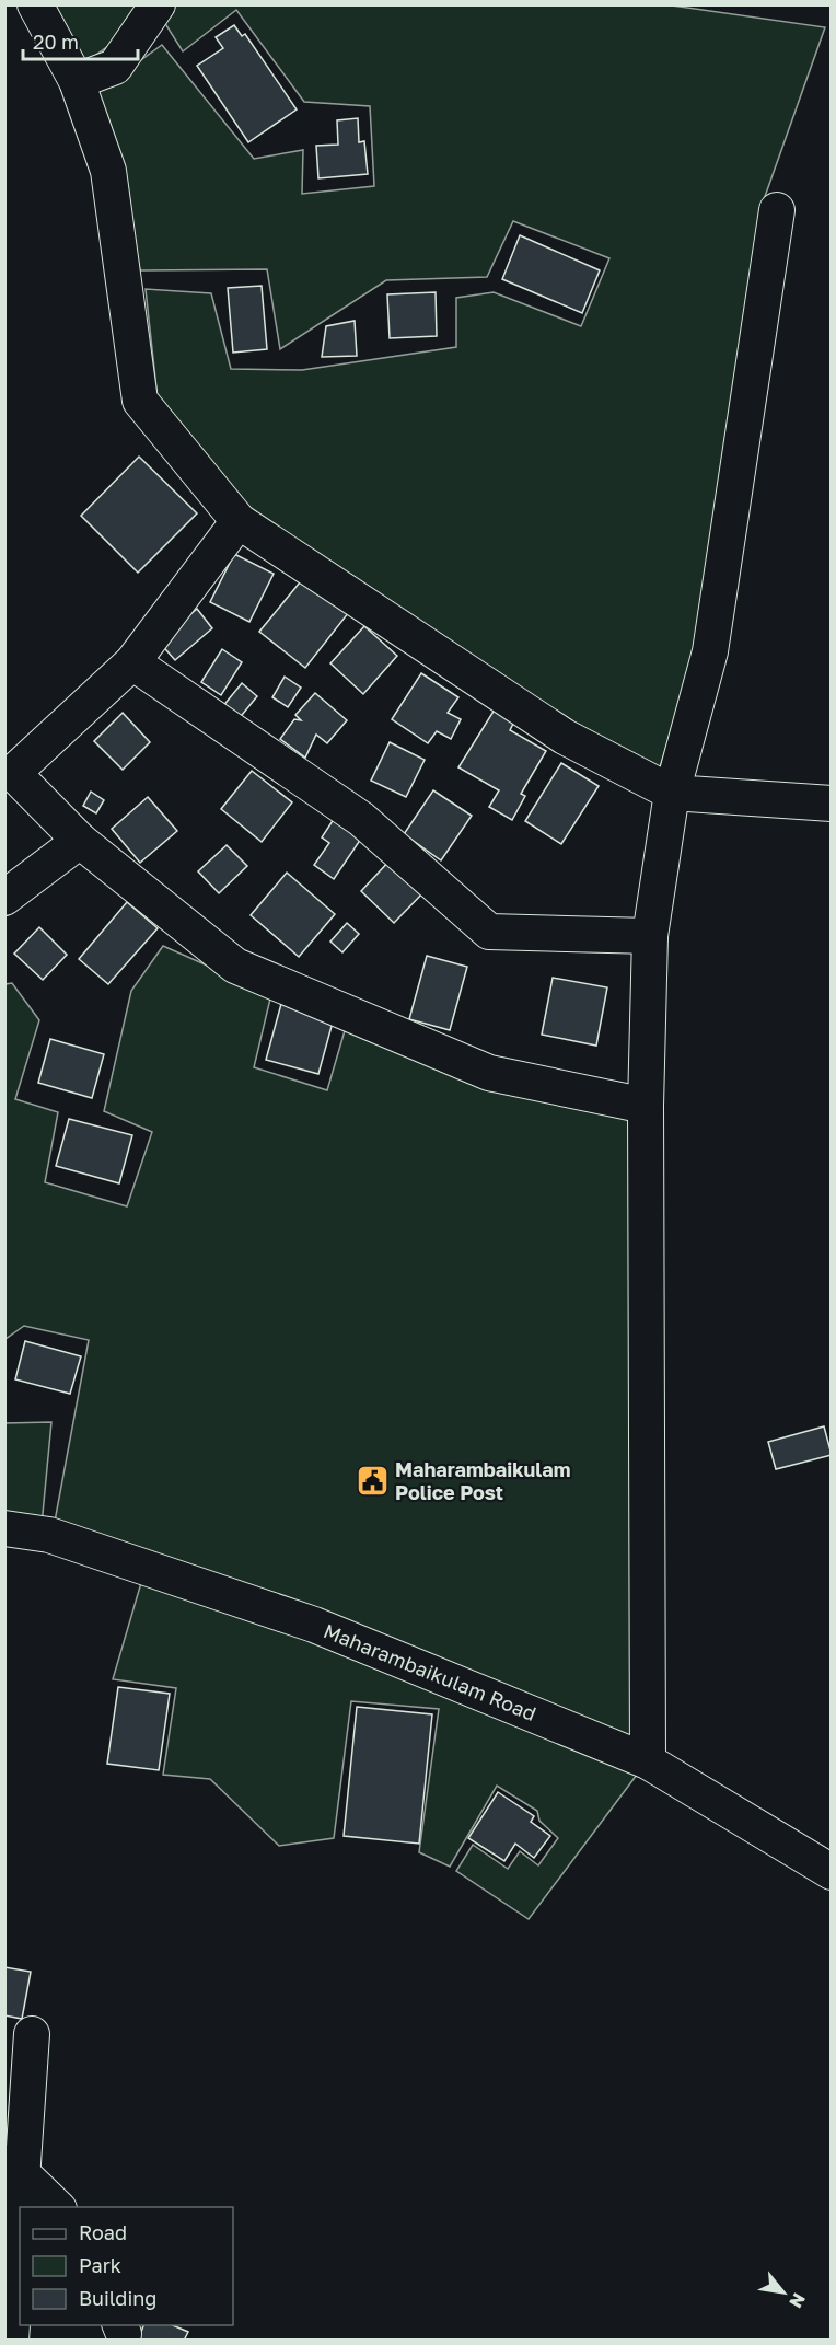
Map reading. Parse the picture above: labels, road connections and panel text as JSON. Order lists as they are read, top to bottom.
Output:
{
  "streets": {
    "street": ["Maharambaikulam Road"]
  },
  "places": {
    "public building": ["Maharambaikulam Police Post"]
  },
  "legend": ["Road", "Park", "Building"],
  "scale_bar": "20 m",
  "north": "bottom right"
}
